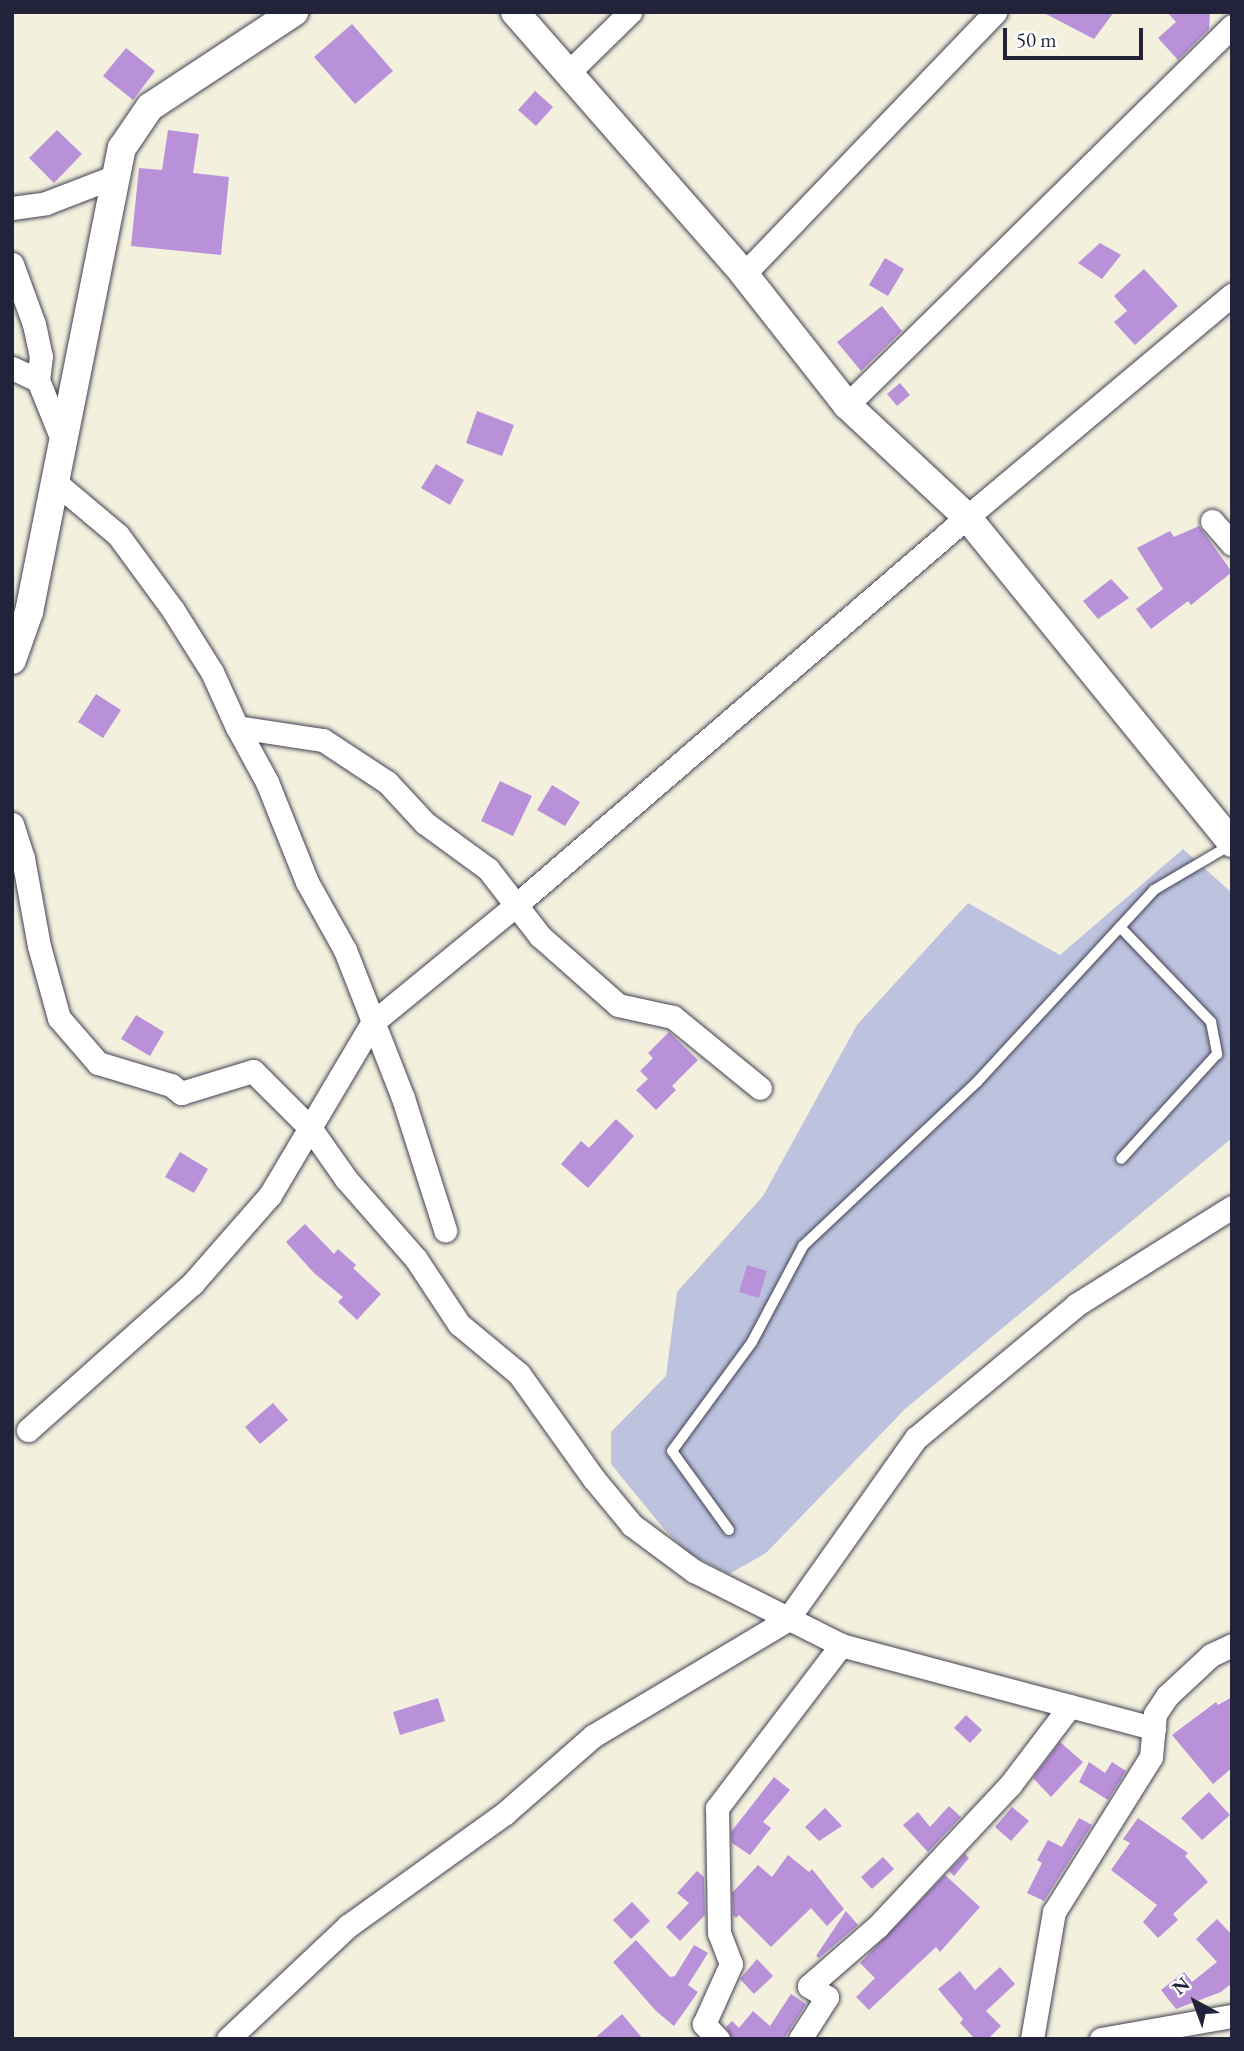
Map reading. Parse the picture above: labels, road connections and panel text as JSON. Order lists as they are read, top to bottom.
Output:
{
  "scale_bar": "50 m",
  "north": "top left"
}
